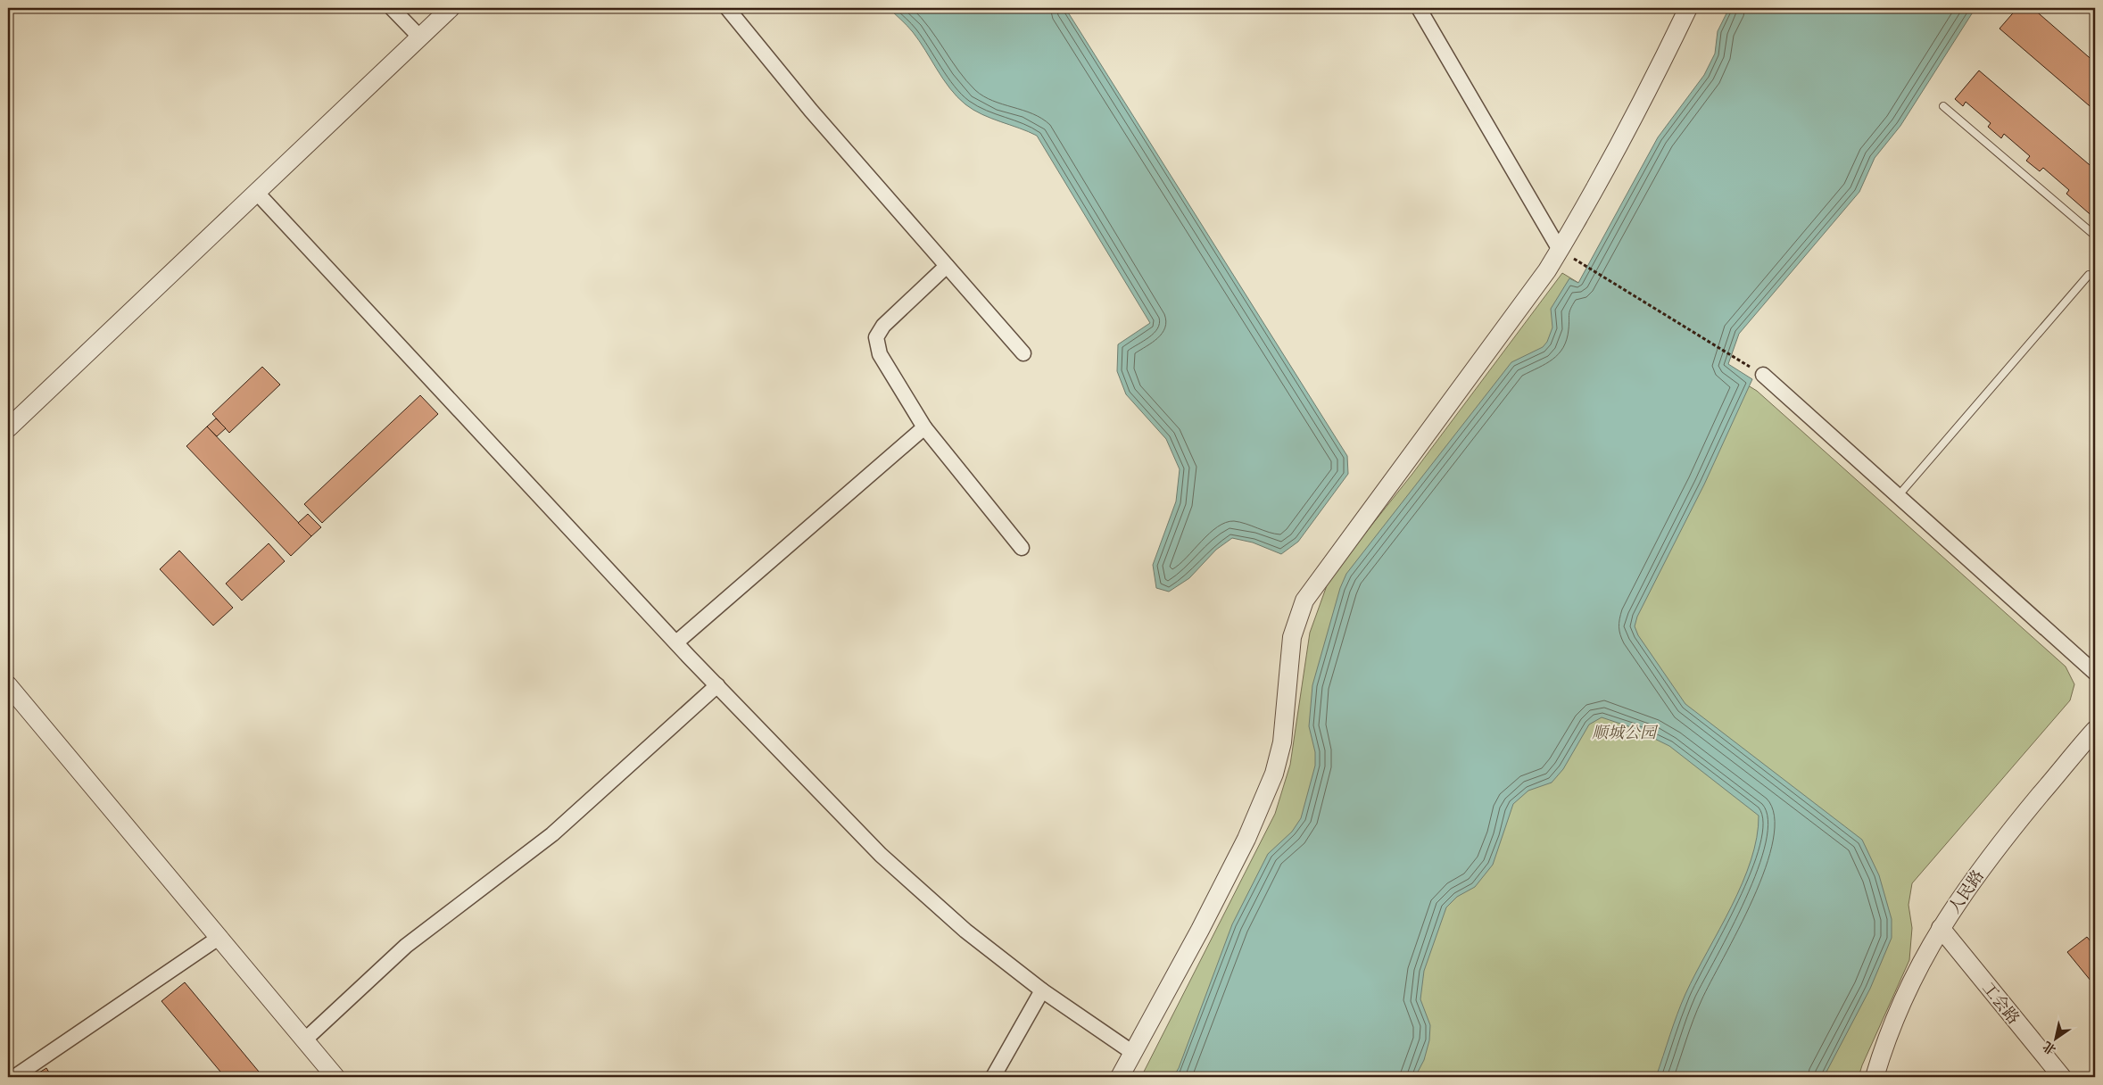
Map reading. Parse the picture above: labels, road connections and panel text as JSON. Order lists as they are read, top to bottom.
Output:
{
  "streets": {
    "street": ["人民路", "工会路"]
  },
  "crossings": [
    ["人民路", "工会路"]
  ],
  "parks": ["顺城公园"],
  "north": "bottom left"
}
